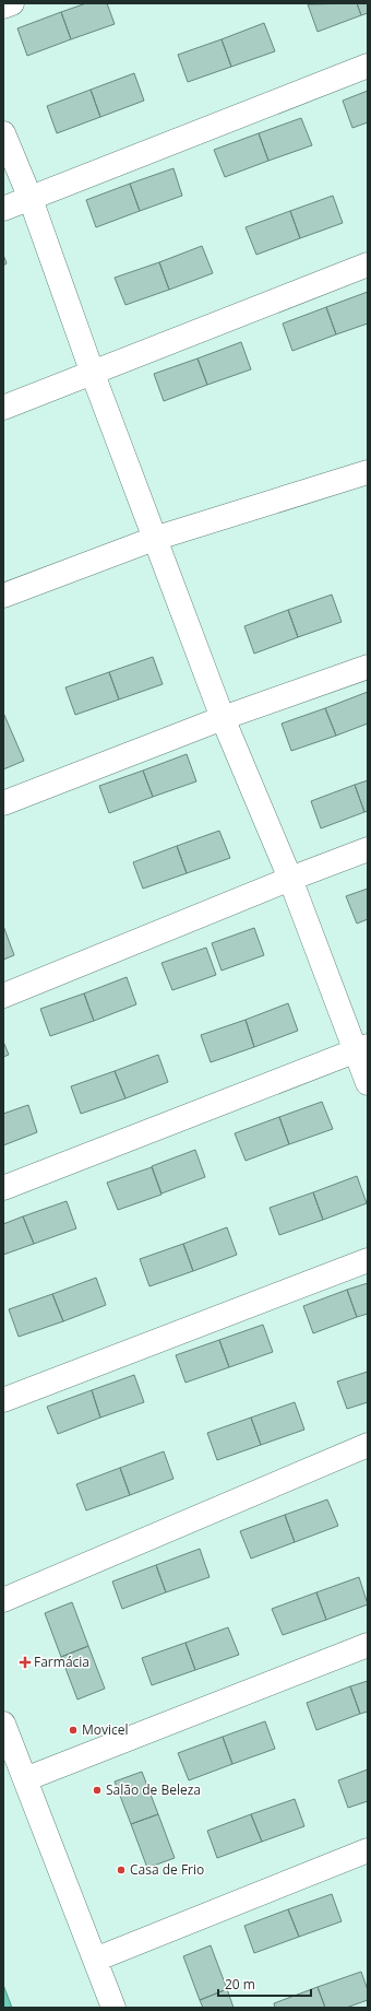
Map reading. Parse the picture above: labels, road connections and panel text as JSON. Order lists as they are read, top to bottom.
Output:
{
  "places": {
    "health": ["Farmácia"],
    "other": ["Movicel", "Salão de Beleza", "Casa de Frio"]
  },
  "scale_bar": "20 m"
}
